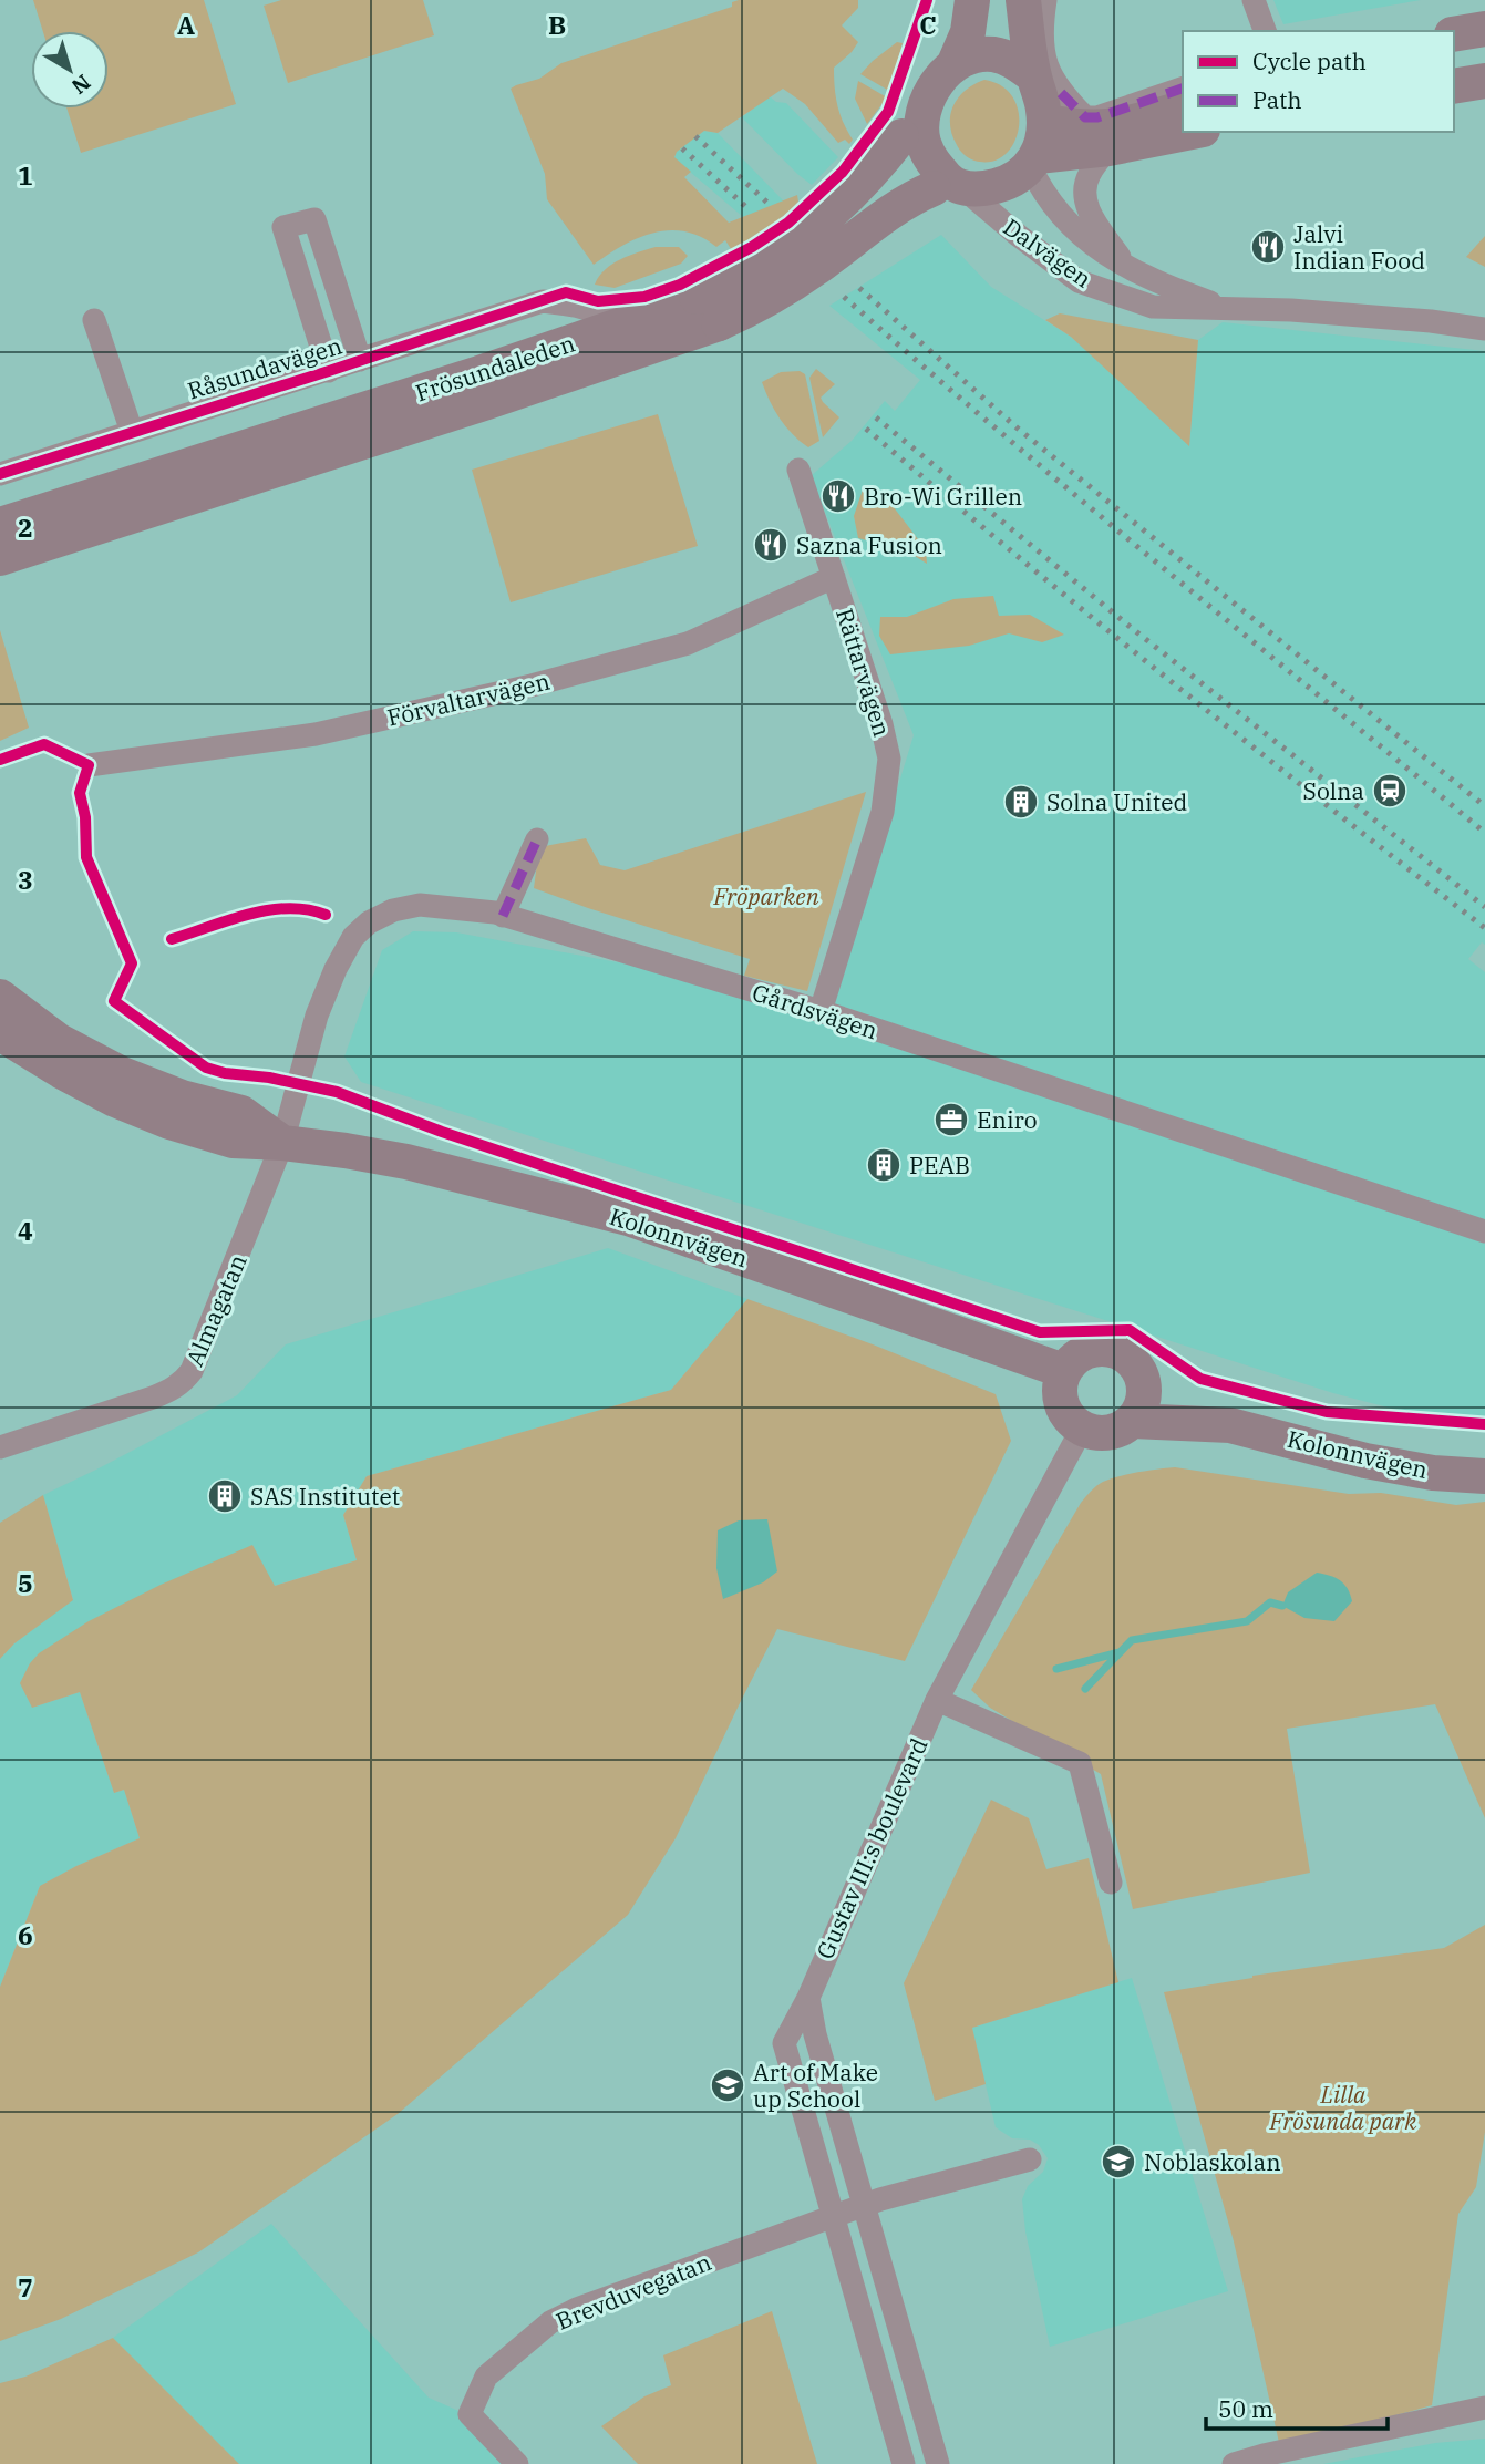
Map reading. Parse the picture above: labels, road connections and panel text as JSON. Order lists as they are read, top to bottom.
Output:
{
  "streets": {
    "street": [
      "Dalvägen",
      "Råsundavägen",
      "Frösundaleden",
      "Rättarvägen",
      "Förvaltarvägen",
      "Gårdsvägen",
      "Kolonnvägen",
      "Almagatan",
      "Gustav III:s boulevard",
      "Brevduvegatan"
    ]
  },
  "crossings": [
    ["Dalvägen", "Frösundaleden"],
    ["Råsundavägen", "Frösundaleden"],
    ["Rättarvägen", "Förvaltarvägen"],
    ["Rättarvägen", "Gårdsvägen"],
    ["Gårdsvägen", "Kolonnvägen"],
    ["Gårdsvägen", "Almagatan"],
    ["Kolonnvägen", "Almagatan"],
    ["Kolonnvägen", "Gustav III:s boulevard"],
    ["Gustav III:s boulevard", "Brevduvegatan"]
  ],
  "parks": ["Fröparken", "Lilla Frösunda park"],
  "places": {
    "restaurant": ["Jalvi Indian Food", "Bro-Wi Grillen", "Sazna Fusion"],
    "station": ["Solna"],
    "building": ["Solna United", "PEAB", "SAS Institutet"],
    "office": ["Eniro"],
    "school or university": ["Art of Make up School", "Noblaskolan"]
  },
  "legend": ["Cycle path", "Path"],
  "scale_bar": "50 m",
  "north": "bottom right",
  "grid": {
    "columns": ["A", "B", "C"],
    "rows": [
      "1",
      "2",
      "3",
      "4",
      "5",
      "6",
      "7"
    ]
  }
}
